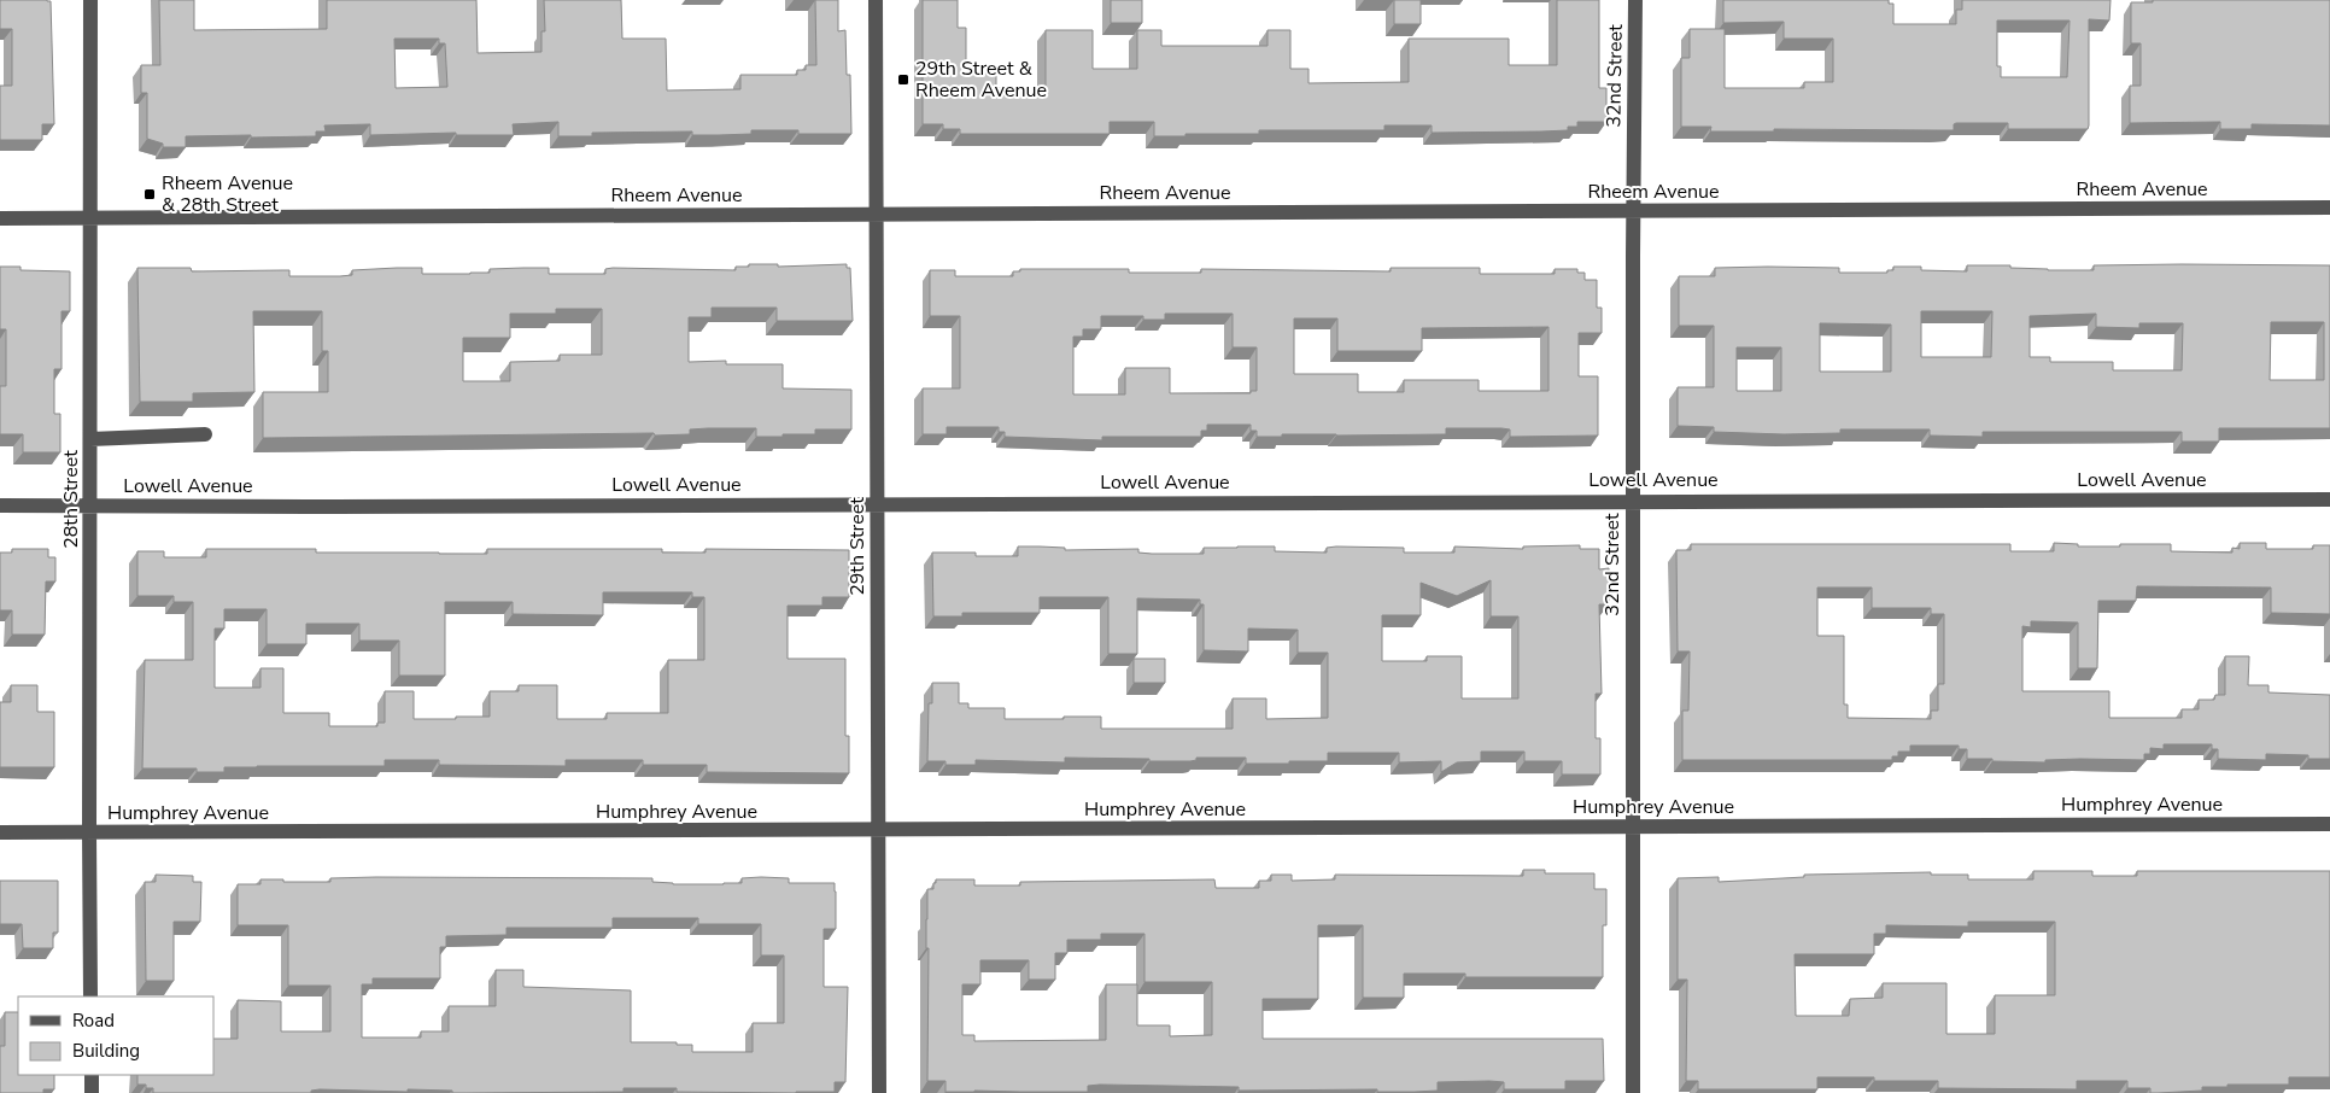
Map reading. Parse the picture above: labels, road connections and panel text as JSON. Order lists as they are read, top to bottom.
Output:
{
  "streets": {
    "street": [
      "32nd Street",
      "Rheem Avenue",
      "Lowell Avenue",
      "28th Street",
      "29th Street",
      "Humphrey Avenue"
    ]
  },
  "crossings": [
    ["32nd Street", "Rheem Avenue"],
    ["32nd Street", "Lowell Avenue"],
    ["32nd Street", "Humphrey Avenue"],
    ["Rheem Avenue", "28th Street"],
    ["Rheem Avenue", "29th Street"],
    ["Lowell Avenue", "28th Street"],
    ["Lowell Avenue", "29th Street"],
    ["28th Street", "Humphrey Avenue"],
    ["29th Street", "Humphrey Avenue"]
  ],
  "places": {
    "transit": ["29th Street & Rheem Avenue", "Rheem Avenue & 28th Street"]
  },
  "legend": ["Road", "Building"]
}
